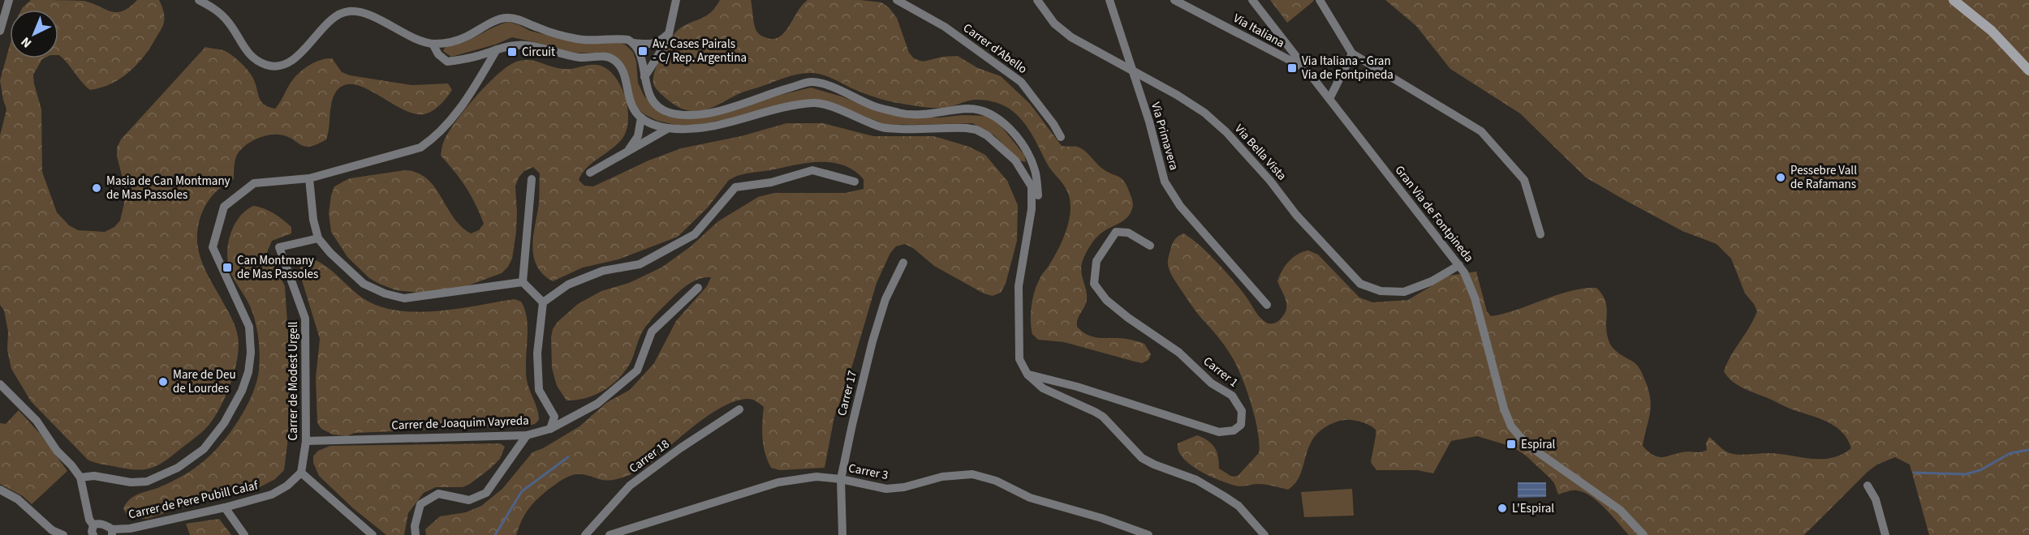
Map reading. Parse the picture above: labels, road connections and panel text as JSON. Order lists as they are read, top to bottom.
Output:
{
  "streets": {
    "street": [
      "Via Italiana",
      "Carrer d'Abello",
      "Via Primavera",
      "Via Bella Vista",
      "Gran Via de Fontpineda",
      "Carrer 1",
      "Carrer de Modest Urgell",
      "Carrer 17",
      "Carrer de Joaquim Vayreda",
      "Carrer 18",
      "Carrer 3",
      "Carrer de Pere Pubill Calaf"
    ]
  },
  "crossings": [
    ["Via Italiana", "Gran Via de Fontpineda"],
    ["Via Primavera", "Via Bella Vista"],
    ["Via Bella Vista", "Gran Via de Fontpineda"],
    ["Carrer de Modest Urgell", "Carrer de Joaquim Vayreda"],
    ["Carrer de Modest Urgell", "Carrer de Pere Pubill Calaf"],
    ["Carrer 17", "Carrer 3"]
  ],
  "places": {
    "transit": [
      "Av. Cases Pairals - C/ Rep. Argentina",
      "Circuit",
      "Via Italiana - Gran Via de Fontpineda",
      "Can Montmany de Mas Passoles",
      "Espiral"
    ],
    "other": [
      "Pessebre Vall de Rafamans",
      "Masia de Can Montmany de Mas Passoles",
      "Mare de Deu de Lourdes",
      "L'Espiral"
    ]
  },
  "north": "bottom left"
}
